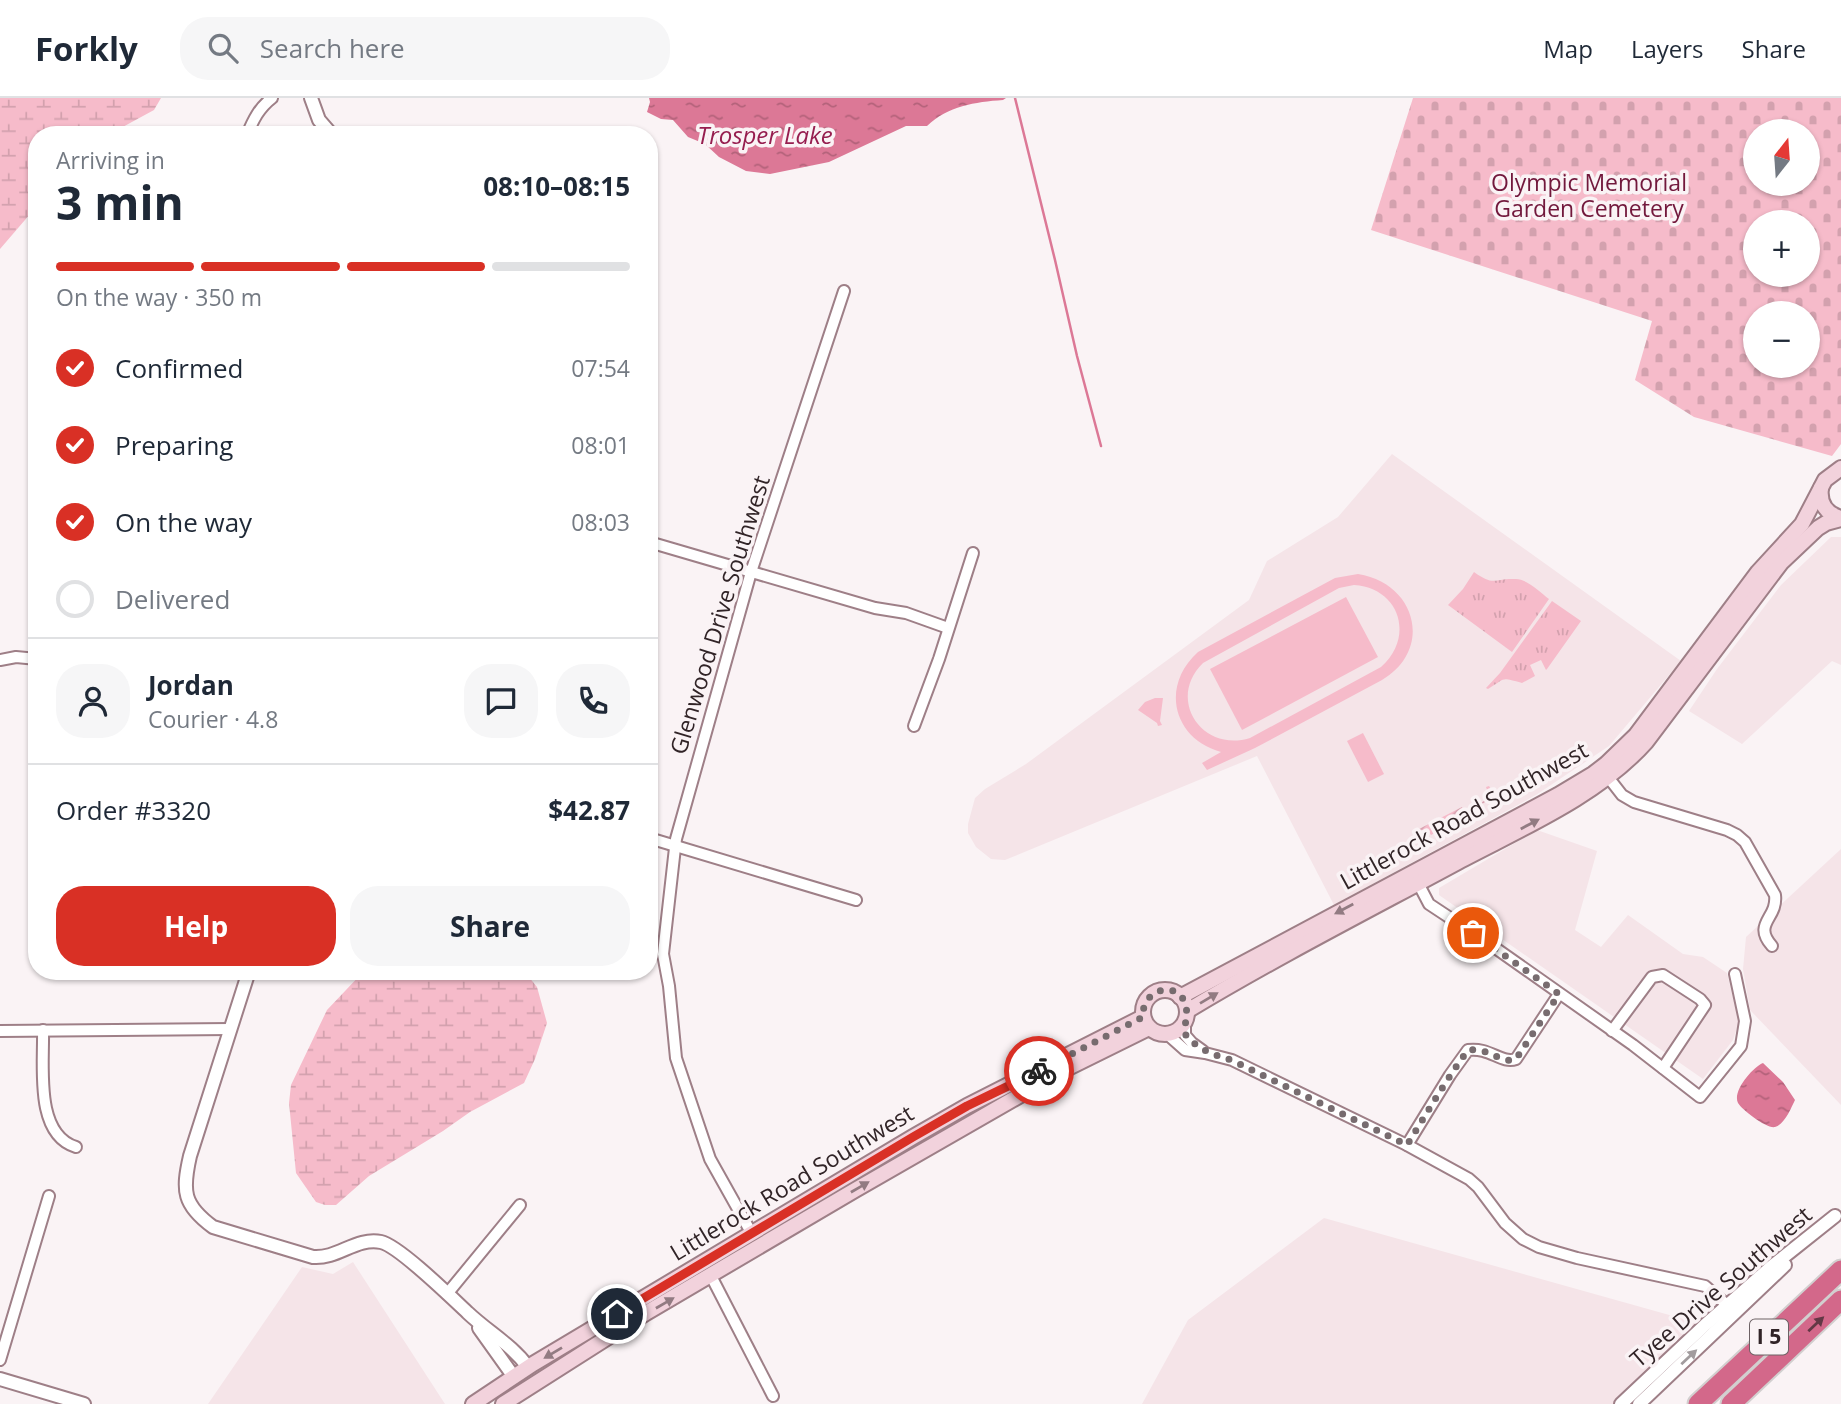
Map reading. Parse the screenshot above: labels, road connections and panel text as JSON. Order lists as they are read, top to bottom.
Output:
{
  "streets": {
    "highway": ["I 5"],
    "main road": ["Littlerock Road Southwest"],
    "street": ["Glenwood Drive Southwest", "Tyee Drive Southwest"]
  },
  "crossings": [
    ["Glenwood Drive Southwest", "Littlerock Road Southwest"]
  ],
  "water": ["Trosper Lake"],
  "parks": ["Olympic Memorial Garden Cemetery"],
  "north": "top",
  "page": {
    "header": "Forkly",
    "search": "Search here",
    "nav": ["Map", "Layers", "Share"],
    "map_buttons": ["+", "−"],
    "heading": ["3 min", "Arriving in", "08:10–08:15"],
    "panel": [
      "Jordan",
      "Courier · 4.8",
      "Order #3320",
      "$42.87"
    ],
    "bar": "On the way · 350 m",
    "list": [
      ["Confirmed", "07:54"],
      ["Preparing", "08:01"],
      ["On the way", "08:03"],
      "Delivered"
    ],
    "buttons": ["Help", "Share"]
  }
}
